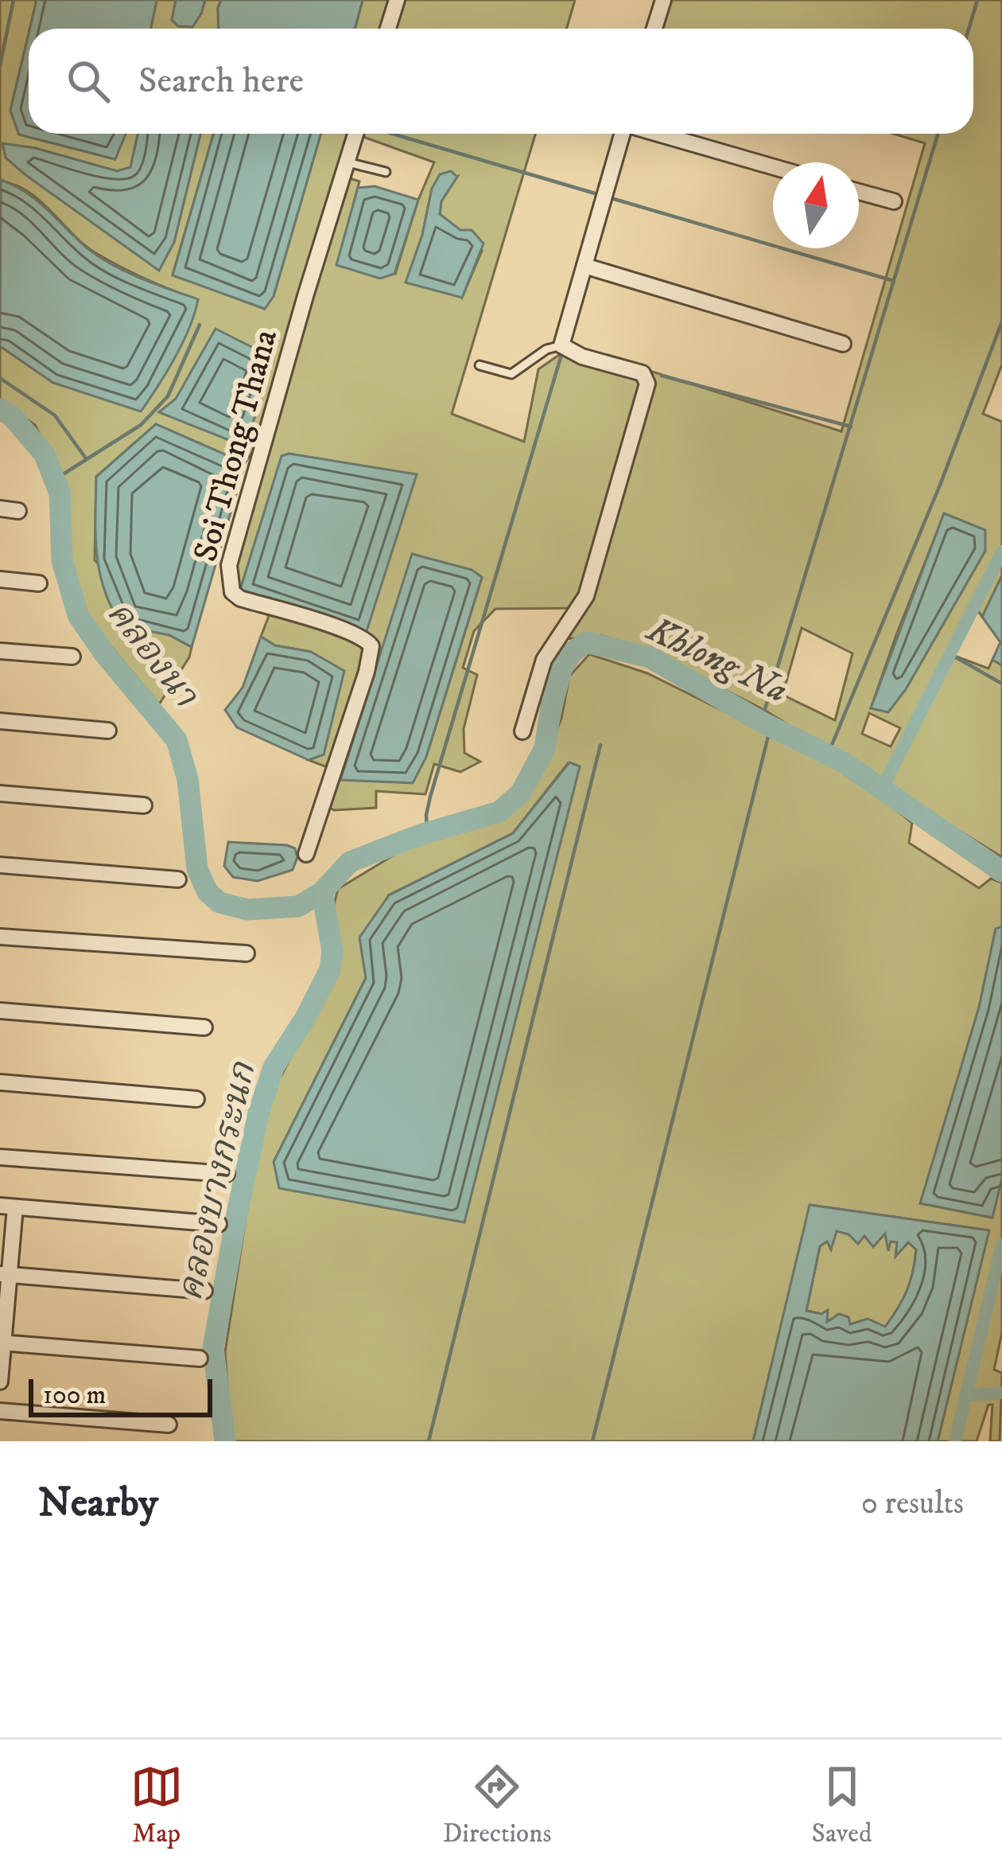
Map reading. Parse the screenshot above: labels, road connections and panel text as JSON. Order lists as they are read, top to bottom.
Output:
{
  "streets": {
    "street": ["Soi Thong Thana"]
  },
  "water": ["คลองนา", "Khlong Na", "คลองบางกระนก"],
  "scale_bar": "100 m",
  "north": "top",
  "page": {
    "search": "Search here",
    "scale": "100 m",
    "heading": ["Nearby", "0 results"],
    "nav": ["Map", "Directions", "Saved"]
  }
}
